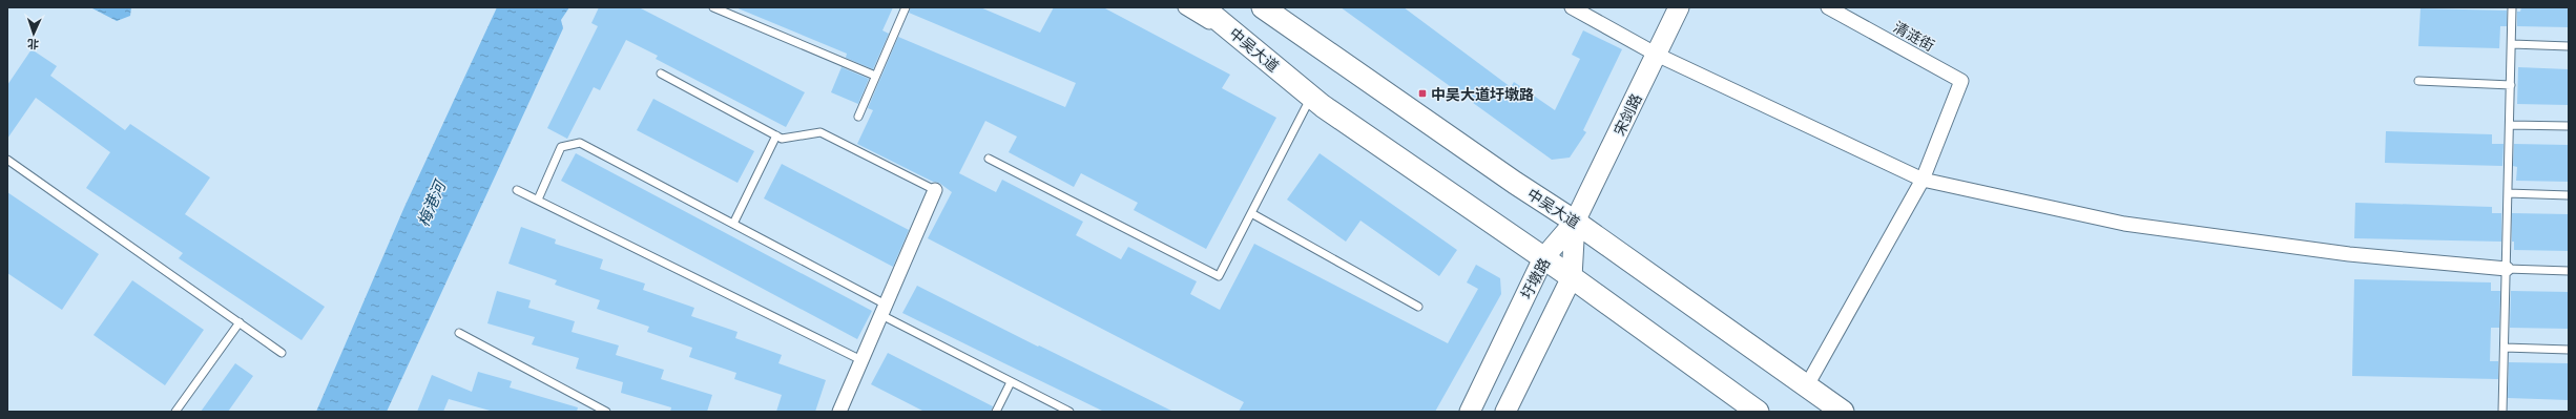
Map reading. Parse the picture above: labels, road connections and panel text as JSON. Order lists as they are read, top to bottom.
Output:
{
  "streets": {
    "main road": ["中吴大道", "宋剑路", "圩墩路"],
    "street": ["清涟街"]
  },
  "crossings": [
    ["中吴大道", "宋剑路"],
    ["中吴大道", "圩墩路"],
    ["宋剑路", "圩墩路"]
  ],
  "water": ["梅港河"],
  "places": {
    "transit": ["中吴大道圩墩路"]
  },
  "north": "bottom"
}
